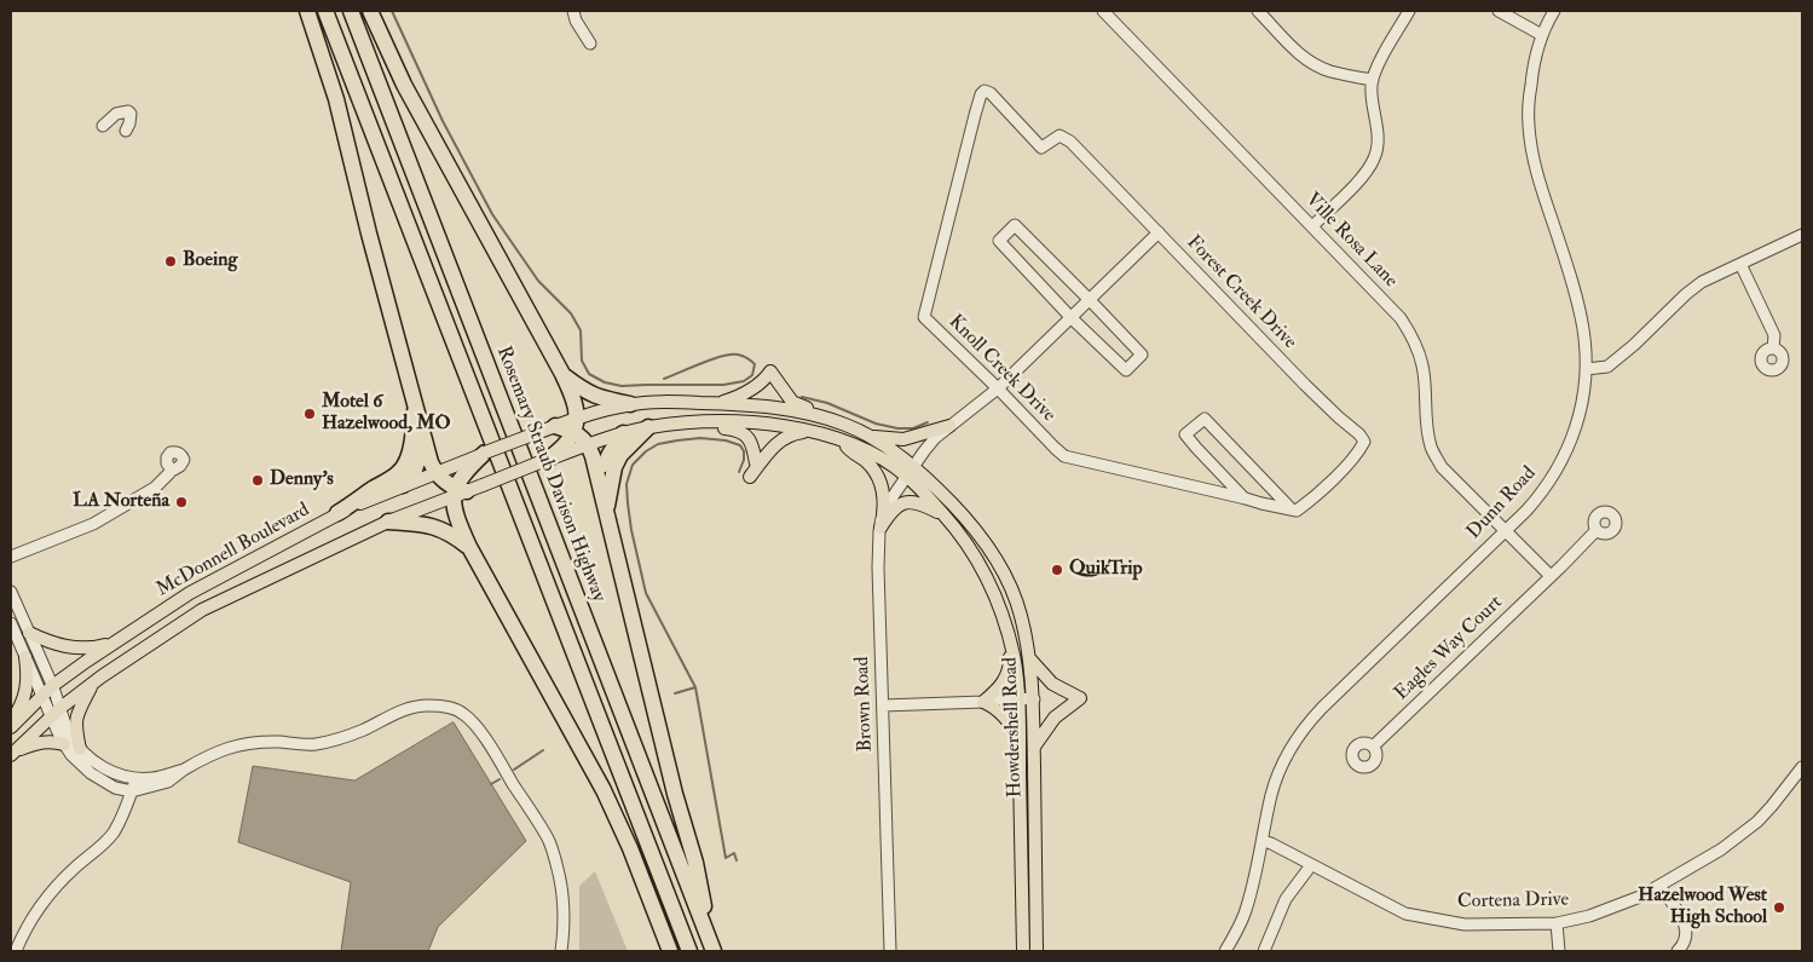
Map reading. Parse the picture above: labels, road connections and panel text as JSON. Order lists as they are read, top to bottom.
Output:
{
  "streets": {
    "highway": ["Rosemary Straub Davison Highway"],
    "main road": ["McDonnell Boulevard", "Howdershell Road"],
    "street": [
      "Ville Rosa Lane",
      "Forest Creek Drive",
      "Knoll Creek Drive",
      "Dunn Road",
      "Eagles Way Court",
      "Brown Road",
      "Cortena Drive"
    ]
  },
  "crossings": [
    ["Ville Rosa Lane", "Dunn Road"],
    ["Forest Creek Drive", "Knoll Creek Drive"],
    ["Forest Creek Drive", "Brown Road"],
    ["Knoll Creek Drive", "Brown Road"],
    ["Dunn Road", "Cortena Drive"],
    ["McDonnell Boulevard", "Brown Road"],
    ["McDonnell Boulevard", "Howdershell Road"],
    ["Brown Road", "Howdershell Road"]
  ],
  "places": [
    "Boeing",
    "Motel 6 Hazelwood, MO",
    "Denny's",
    "LA Norteña",
    "QuikTrip",
    "Hazelwood West High School"
  ]
}
